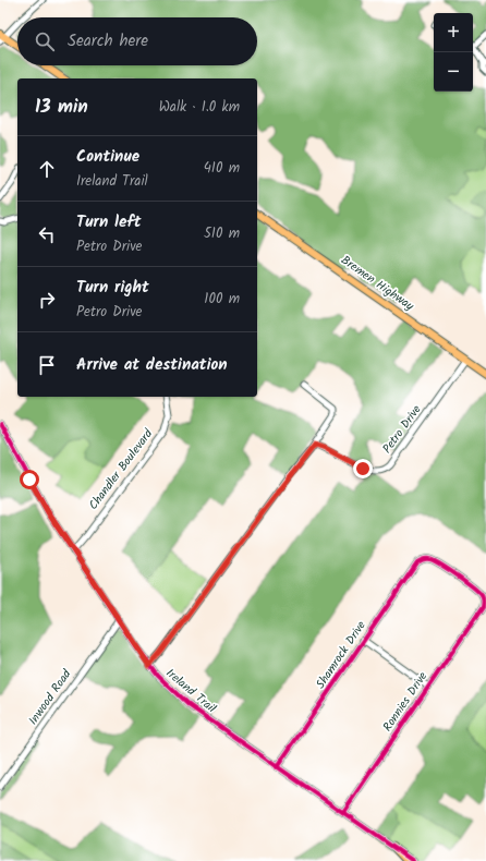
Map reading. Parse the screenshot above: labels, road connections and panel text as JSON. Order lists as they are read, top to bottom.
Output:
{
  "streets": {
    "main road": ["Bremen Highway"],
    "street": [
      "Petro Drive",
      "Chandler Boulevard",
      "Shamrock Drive",
      "Ireland Trail",
      "Inwood Road",
      "Ronnies Drive"
    ]
  },
  "crossings": [
    ["Bremen Highway", "Petro Drive"],
    ["Chandler Boulevard", "Ireland Trail"],
    ["Shamrock Drive", "Ireland Trail"],
    ["Shamrock Drive", "Ronnies Drive"],
    ["Ireland Trail", "Inwood Road"],
    ["Ireland Trail", "Ronnies Drive"]
  ],
  "page": {
    "map_buttons": ["+", "−"],
    "search": "Search here",
    "heading": ["13 min", "Walk · 1.0 km"],
    "list": [
      ["Continue", "Ireland Trail", "410 m"],
      ["Turn left", "Petro Drive", "510 m"],
      ["Turn right", "Petro Drive", "100 m"],
      "Arrive at destination"
    ]
  }
}
